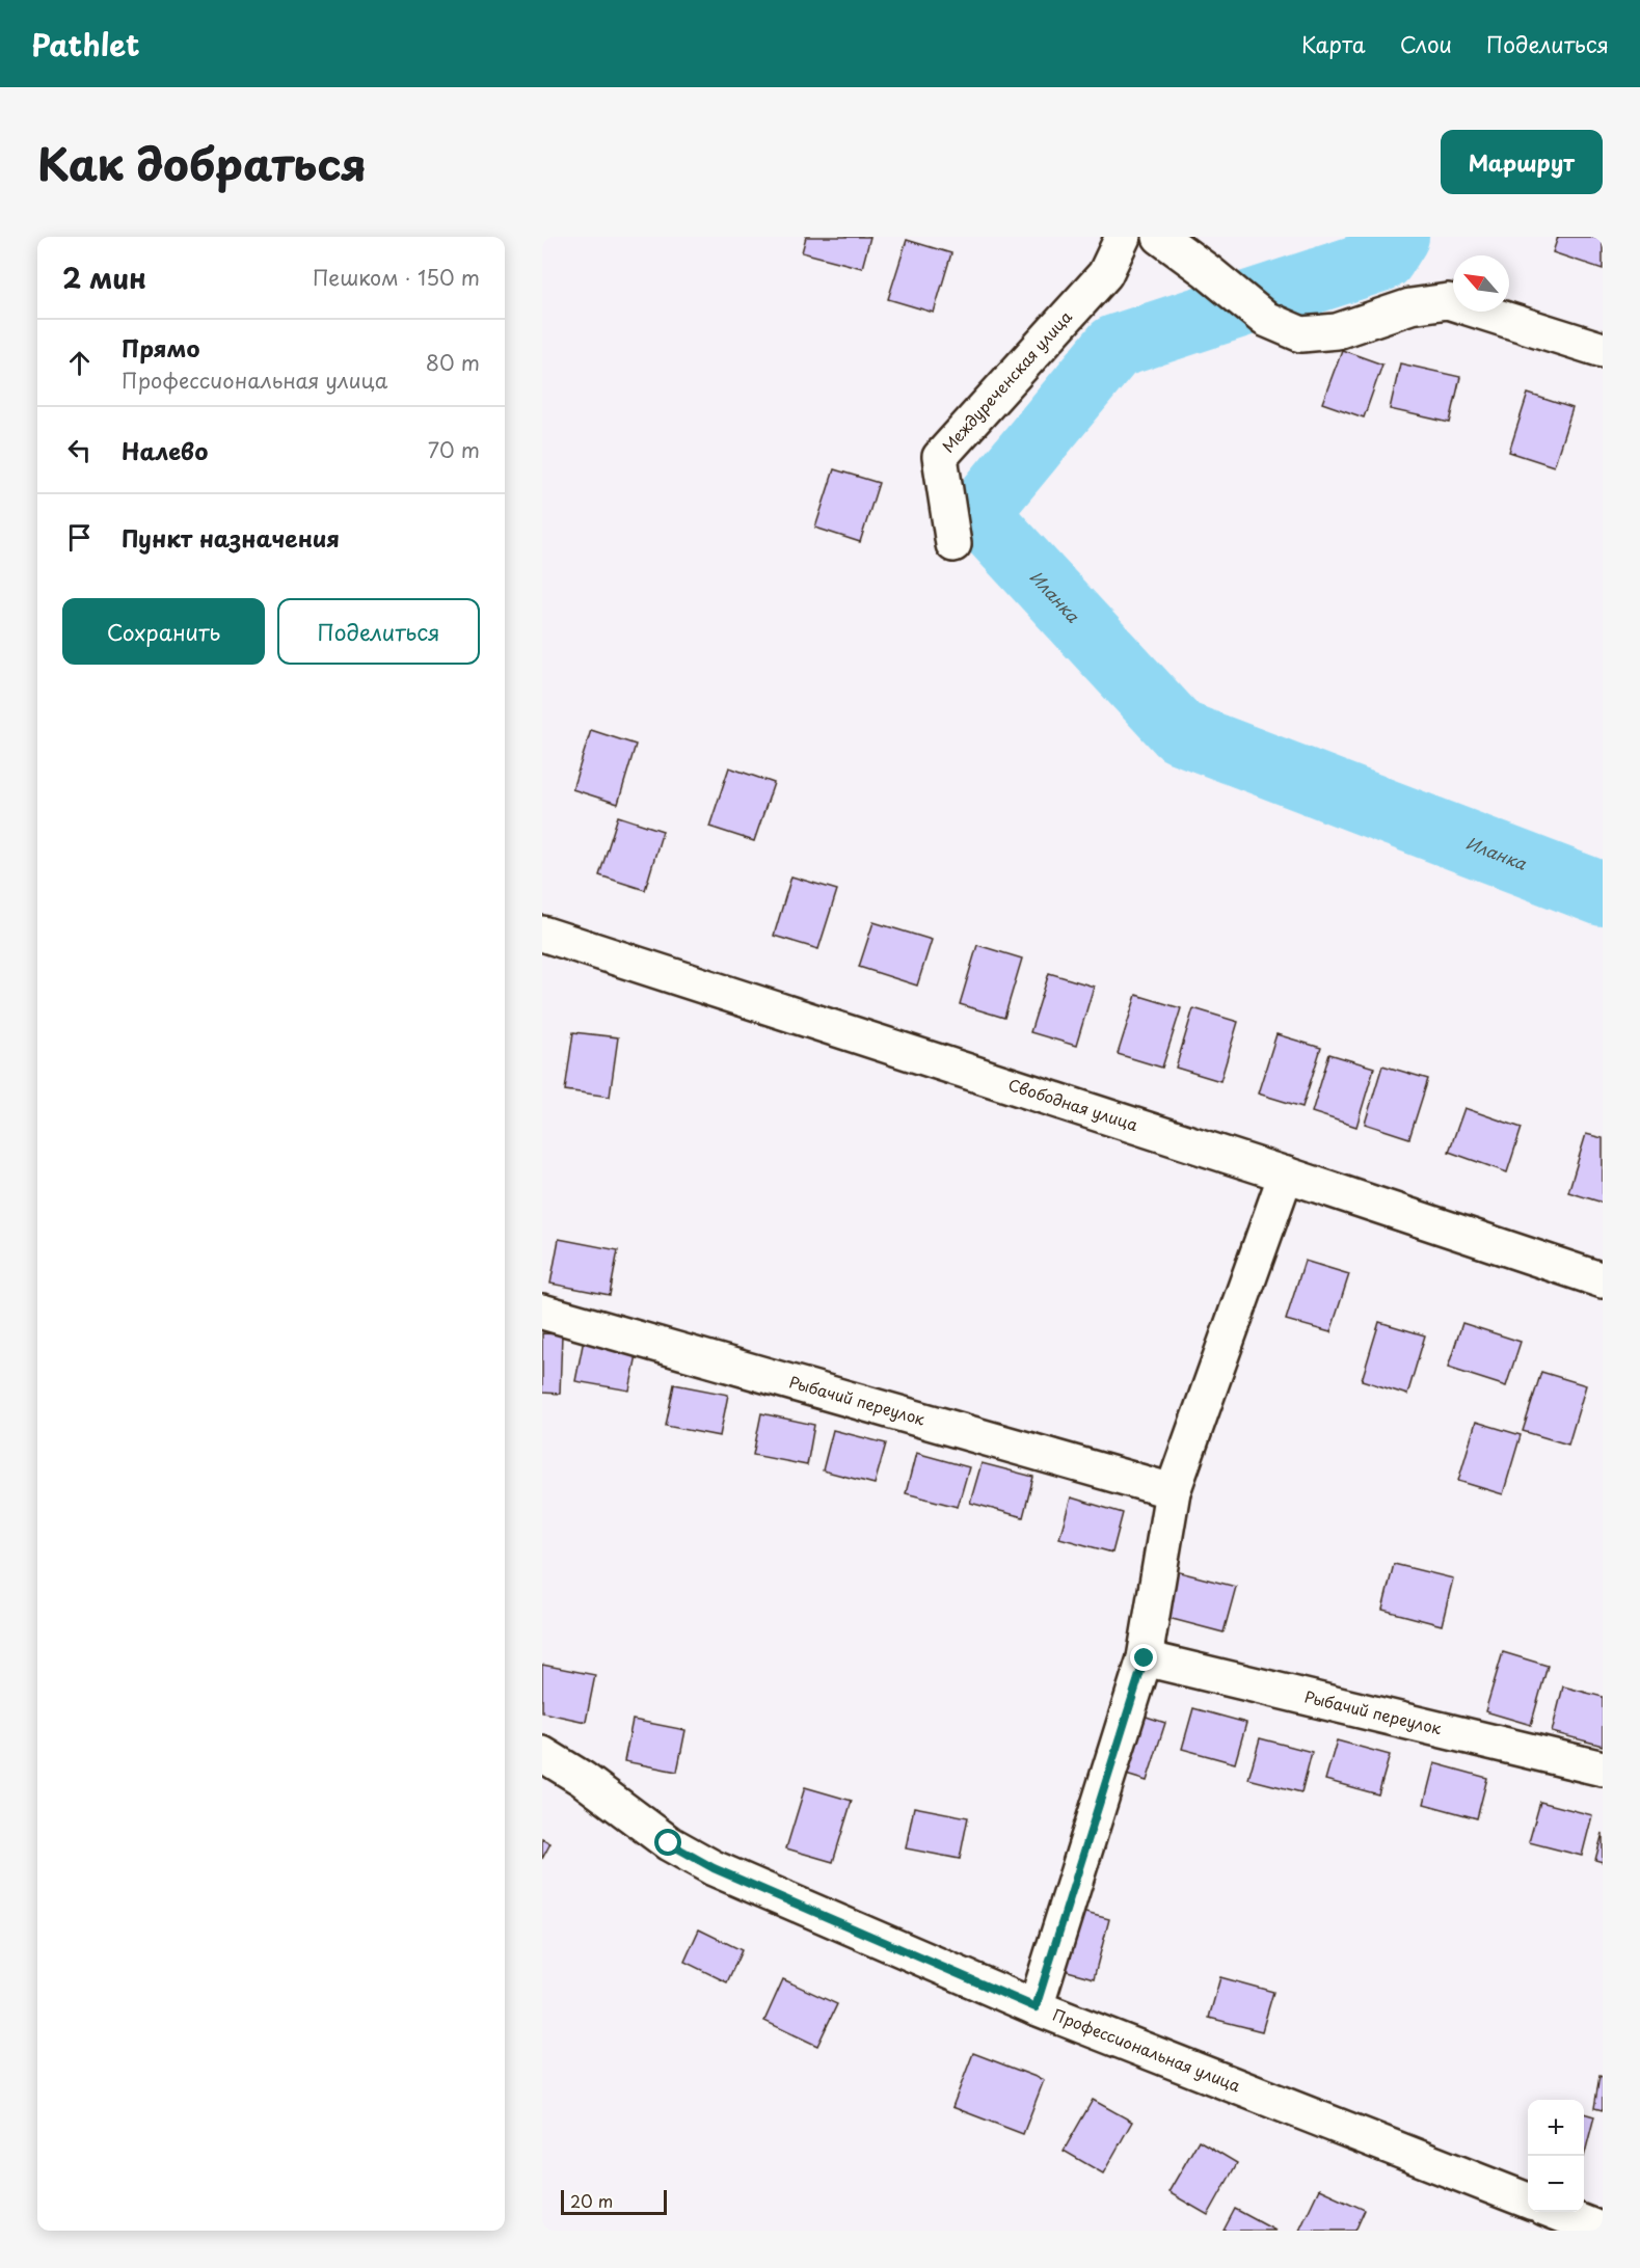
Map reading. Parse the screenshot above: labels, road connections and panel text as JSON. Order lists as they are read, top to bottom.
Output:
{
  "streets": {
    "street": [
      "Междуреченская улица",
      "Свободная улица",
      "Рыбачий переулок",
      "Профессиональная улица"
    ]
  },
  "water": ["Иланка"],
  "scale_bar": "20 m",
  "north": "top left",
  "page": {
    "header": "Pathlet",
    "nav": ["Карта", "Слои", "Поделиться"],
    "title": "Как добраться",
    "buttons": [
      "Маршрут",
      ["Сохранить", "Поделиться"]
    ],
    "heading": ["2 мин", "Пешком · 150 m"],
    "list": [
      ["Прямо", "Профессиональная улица", "80 m"],
      ["Налево", "70 m"],
      "Пункт назначения"
    ],
    "map_buttons": ["+", "−"],
    "scale": "20 m"
  }
}
